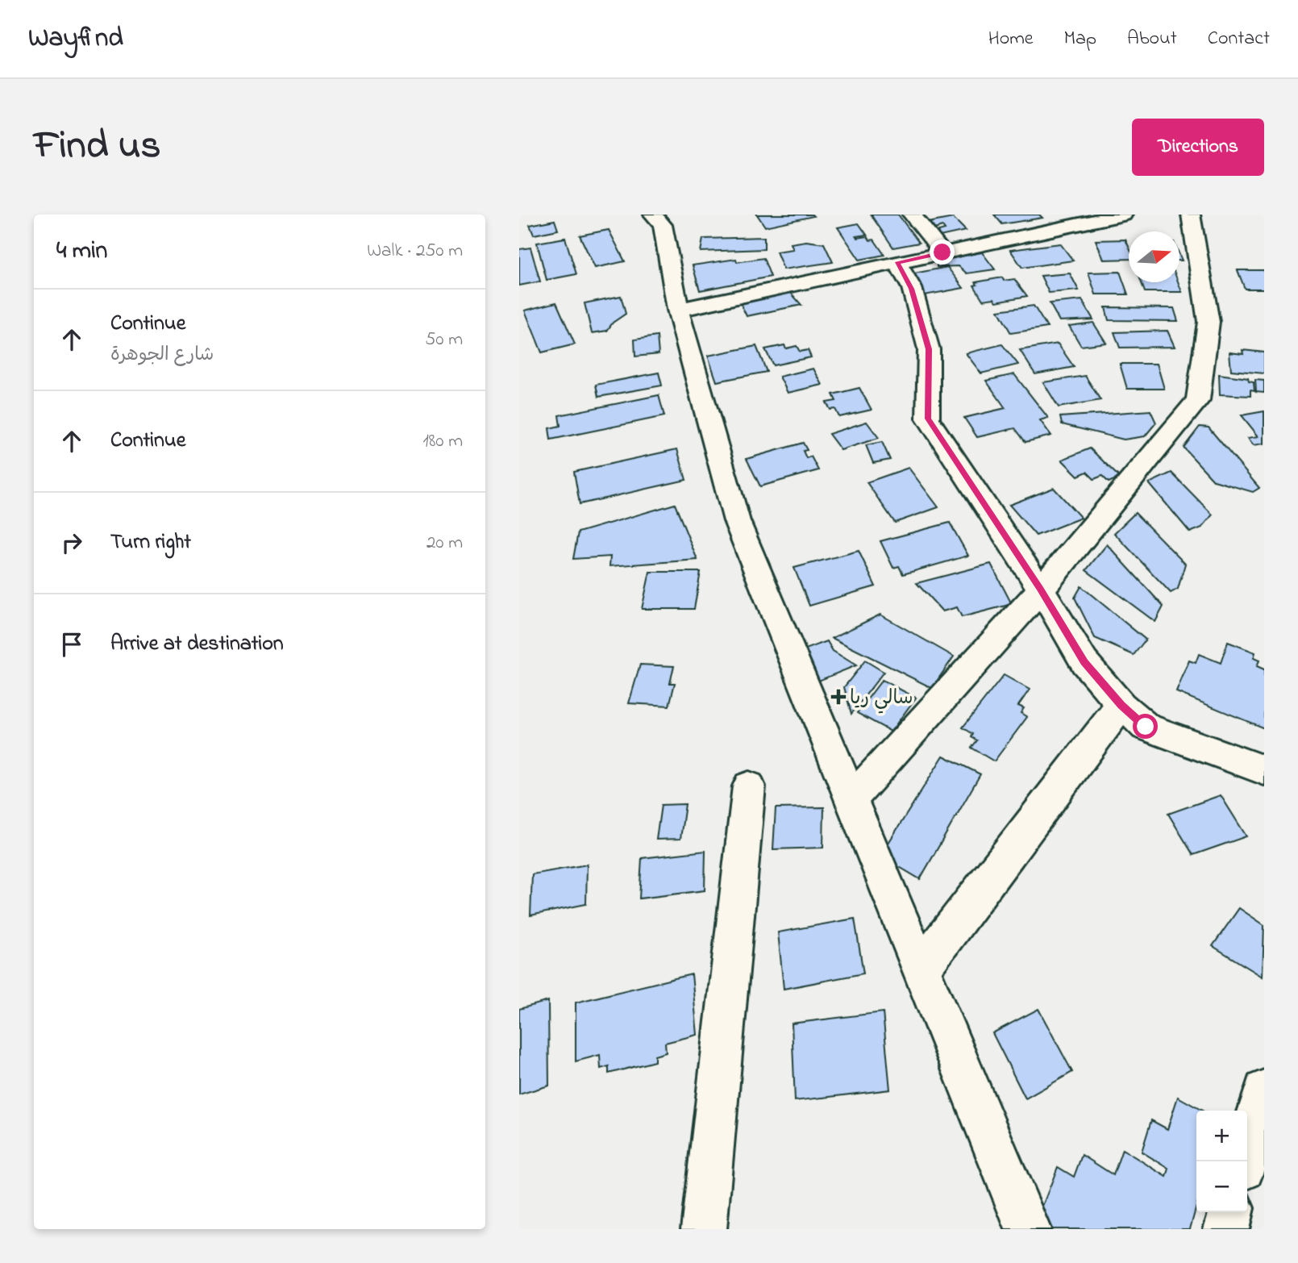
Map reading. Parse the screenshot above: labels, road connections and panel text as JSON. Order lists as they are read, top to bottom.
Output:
{
  "places": {
    "health": ["سالي ريا"]
  },
  "north": "right",
  "page": {
    "header": "Wayfind",
    "nav": [
      "Home",
      "Map",
      "About",
      "Contact"
    ],
    "title": "Find us",
    "buttons": "Directions",
    "heading": ["4 min", "Walk · 250 m"],
    "list": [
      ["Continue", "شارع الجوهرة", "50 m"],
      ["Continue", "180 m"],
      ["Turn right", "20 m"],
      "Arrive at destination"
    ],
    "map_buttons": ["+", "−"]
  }
}
